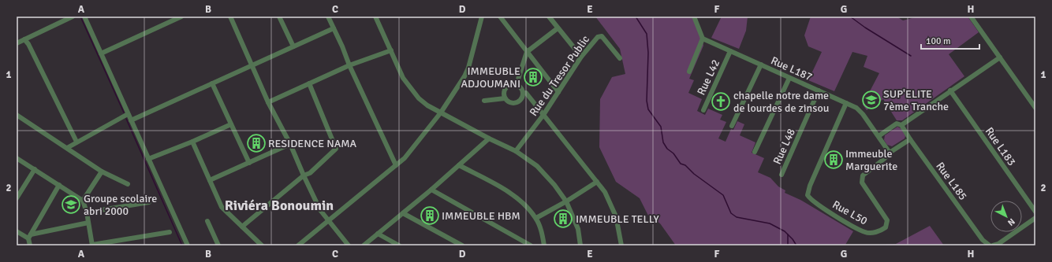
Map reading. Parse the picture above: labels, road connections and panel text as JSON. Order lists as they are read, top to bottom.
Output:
{
  "streets": {
    "street": [
      "Rue L187",
      "Rue du Tresor Public",
      "Rue L42",
      "Rue L48",
      "Rue L183",
      "Rue L185",
      "Rue L50"
    ]
  },
  "crossings": [
    ["Rue L187", "Rue L42"],
    ["Rue L187", "Rue L48"],
    ["Rue L187", "Rue L50"],
    ["Rue L185", "Rue L50"]
  ],
  "districts": ["Riviéra Bonoumin"],
  "places": {
    "building": [
      "IMMEUBLE ADJOUMANI",
      "RESIDENCE NAMA",
      "Immeuble Marguerite",
      "IMMEUBLE HBM",
      "IMMEUBLE TELLY"
    ],
    "school or university": ["SUP'ELITE 7ème Tranche", "Groupe scolaire abri 2000"],
    "church": ["chapelle notre dame de lourdes de zinsou"]
  },
  "scale_bar": "100 m",
  "north": "bottom right",
  "grid": {
    "columns": [
      "A",
      "B",
      "C",
      "D",
      "E",
      "F",
      "G",
      "H"
    ],
    "rows": ["1", "2"]
  }
}
